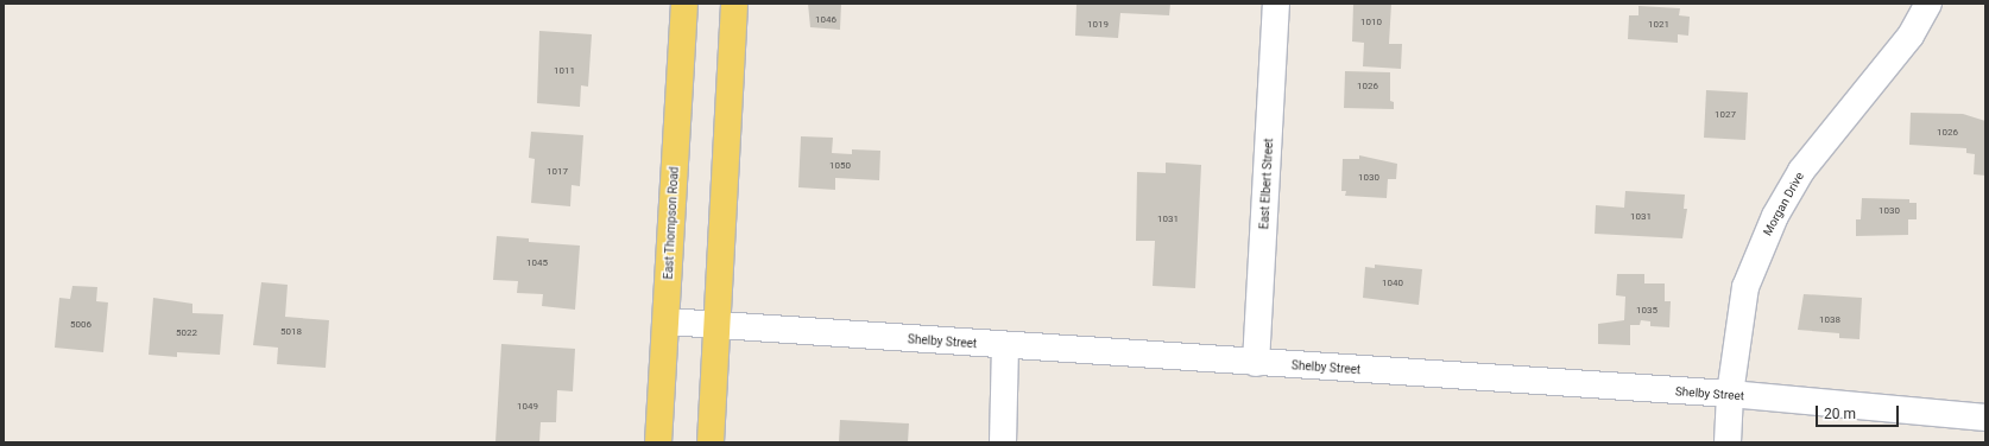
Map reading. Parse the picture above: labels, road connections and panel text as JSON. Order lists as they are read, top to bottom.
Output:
{
  "streets": {
    "main road": ["East Thompson Road"],
    "street": ["East Elbert Street", "Morgan Drive", "Shelby Street"]
  },
  "crossings": [
    ["East Elbert Street", "Shelby Street"],
    ["Morgan Drive", "Shelby Street"],
    ["East Thompson Road", "Shelby Street"]
  ],
  "house_numbers": [
    "1046",
    "1010",
    "1019",
    "1021",
    "1011",
    "1026",
    "1027",
    "1026",
    "1050",
    "1017",
    "1030",
    "1030",
    "1031",
    "1031",
    "1045",
    "1040",
    "1035",
    "1038",
    "5006",
    "5018",
    "5022",
    "1049"
  ],
  "scale_bar": "20 m"
}
